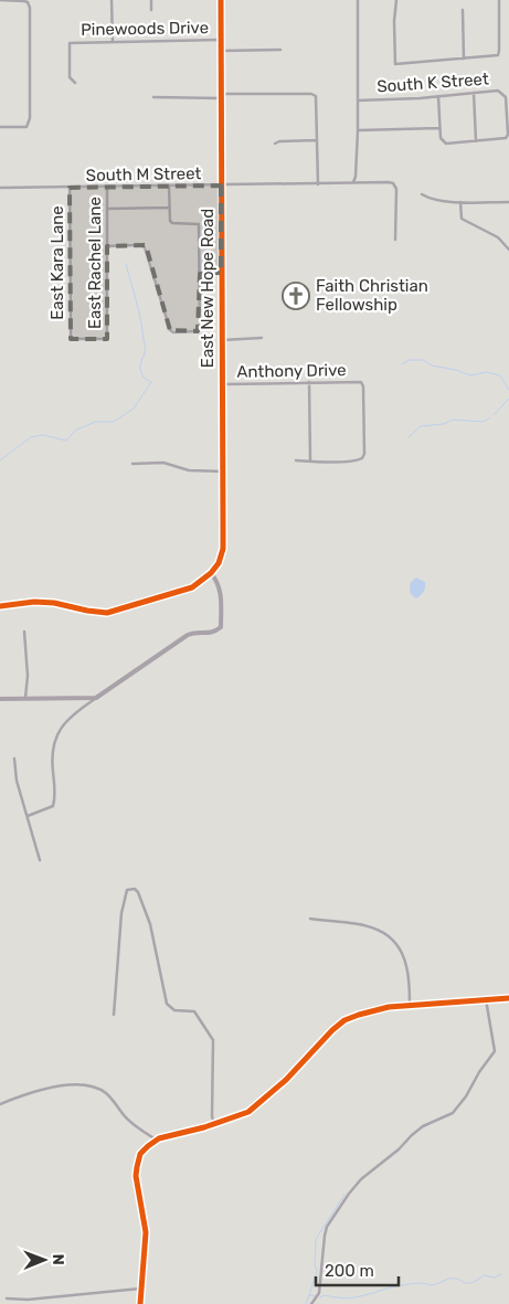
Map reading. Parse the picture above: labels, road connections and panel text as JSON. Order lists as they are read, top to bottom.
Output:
{
  "streets": {
    "street": [
      "Pinewoods Drive",
      "South K Street",
      "South M Street",
      "East Kara Lane",
      "East Rachel Lane",
      "East New Hope Road",
      "Anthony Drive"
    ]
  },
  "crossings": [
    ["Pinewoods Drive", "East New Hope Road"],
    ["South M Street", "East Kara Lane"],
    ["South M Street", "East Rachel Lane"],
    ["South M Street", "East New Hope Road"],
    ["East Kara Lane", "East Rachel Lane"],
    ["East New Hope Road", "Anthony Drive"]
  ],
  "places": {
    "church": ["Faith Christian Fellowship"]
  },
  "scale_bar": "200 m",
  "north": "right"
}
